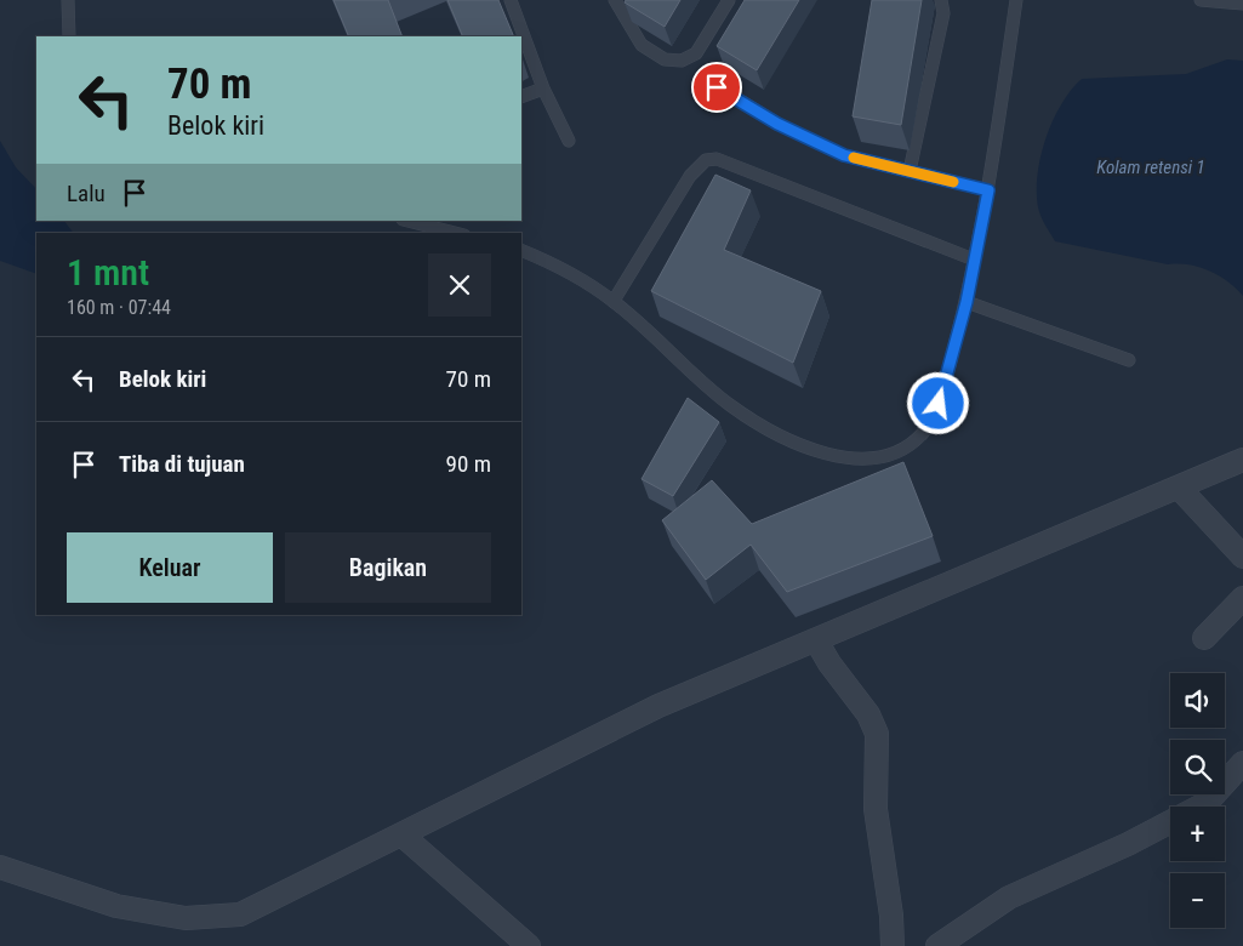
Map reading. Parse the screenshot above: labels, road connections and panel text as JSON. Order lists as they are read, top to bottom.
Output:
{
  "water": ["Kolam retensi 1"],
  "page": {
    "turn": ["70 m", "Belok kiri"],
    "then": "Lalu",
    "heading": ["1 mnt", "160 m · 07:44"],
    "list": [
      {
        "name": "Belok kiri",
        "value": "70 m"
      },
      {
        "name": "Tiba di tujuan",
        "value": "90 m"
      }
    ],
    "buttons": ["Keluar", "Bagikan"],
    "map_buttons": ["+", "−"]
  }
}
